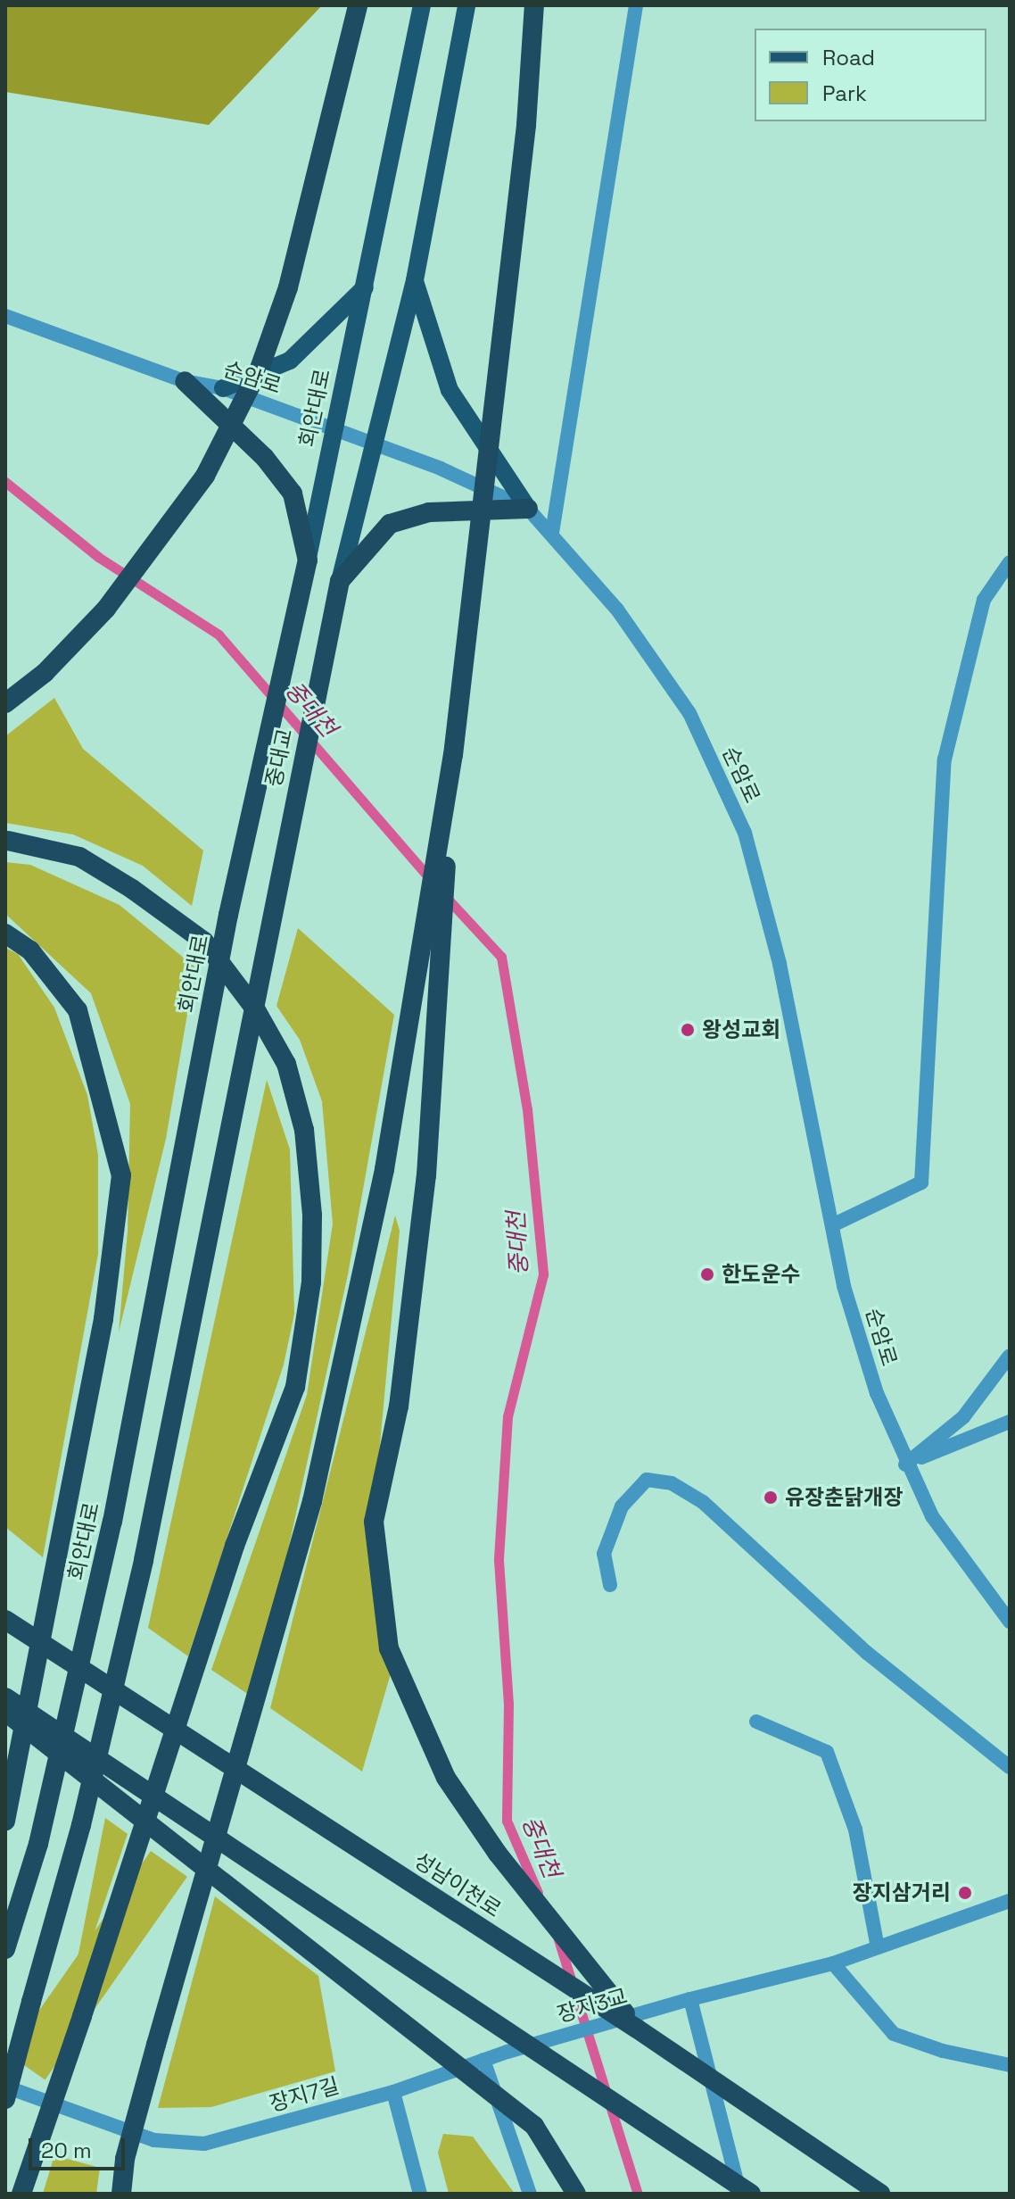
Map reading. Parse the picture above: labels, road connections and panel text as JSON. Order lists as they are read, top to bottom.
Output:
{
  "streets": {
    "highway": ["회안대로", "중대교", "성남이천로"],
    "street": ["순암로", "장지3교", "장지7길"]
  },
  "crossings": [
    ["순암로", "회안대로"],
    ["장지3교", "장지7길"]
  ],
  "water": ["중대천"],
  "places": [
    "왕성교회",
    "한도운수",
    "유장춘닭개장",
    "장지삼거리"
  ],
  "legend": ["Road", "Park"],
  "scale_bar": "20 m"
}
